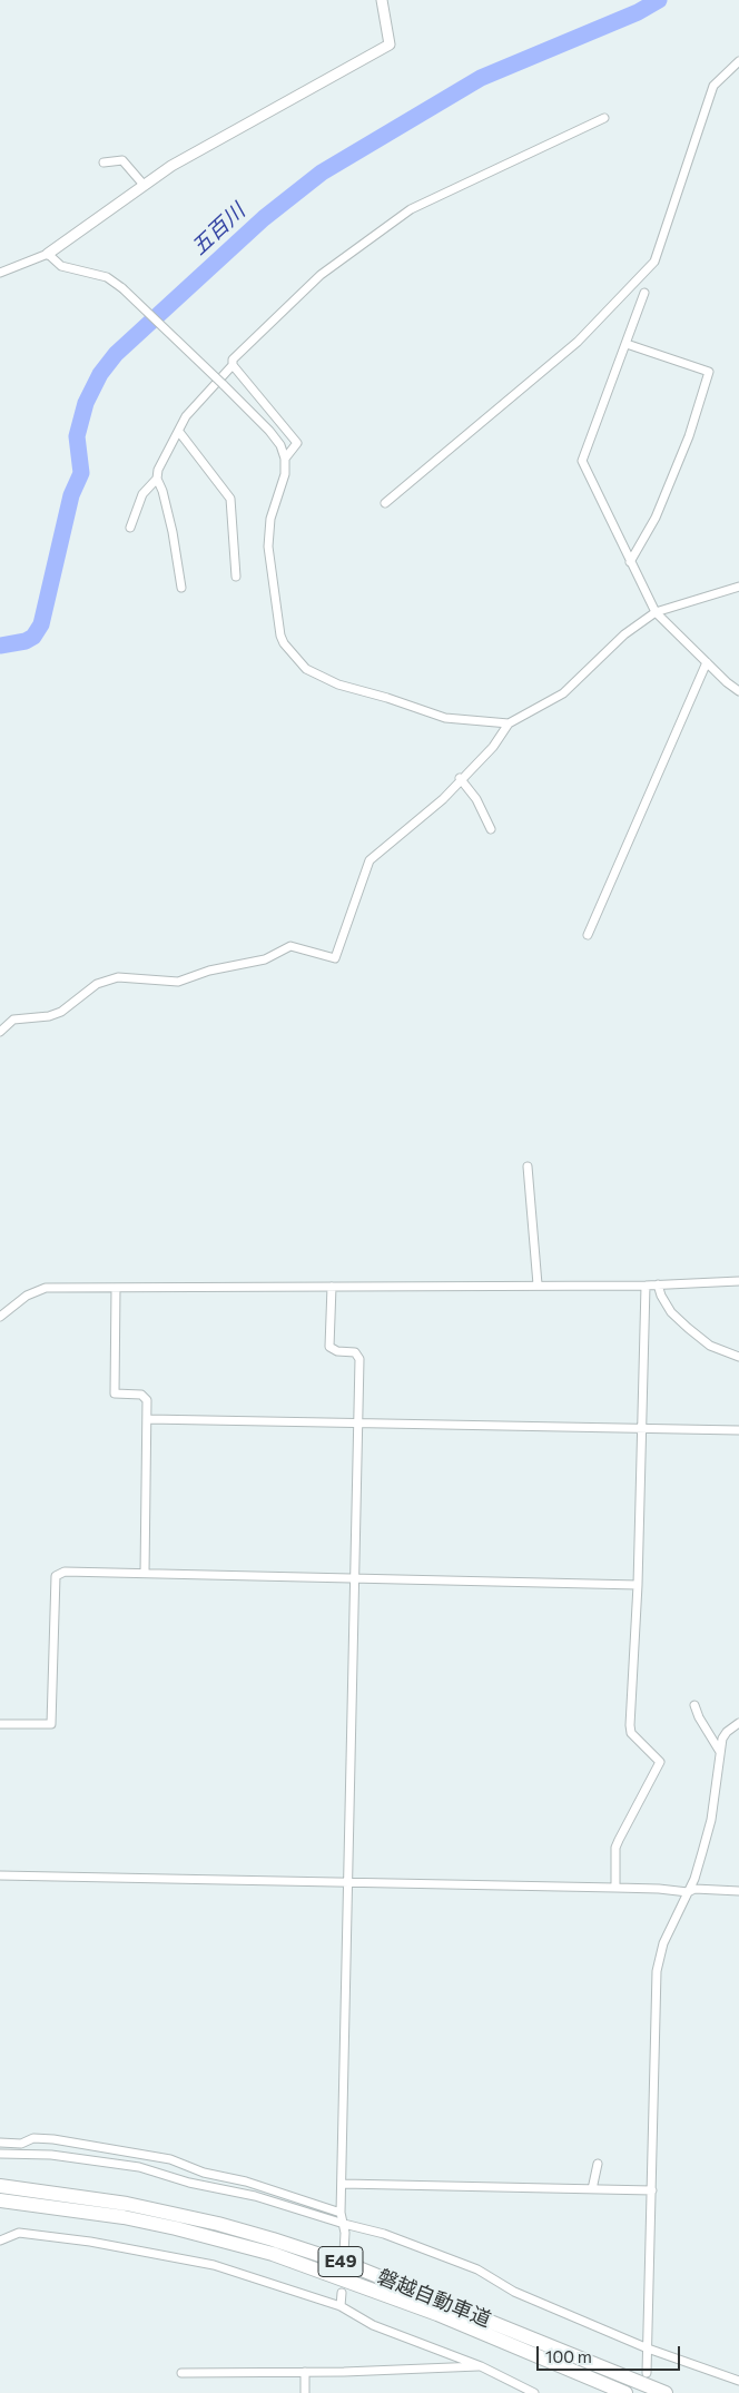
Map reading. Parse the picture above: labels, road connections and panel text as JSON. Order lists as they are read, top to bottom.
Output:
{
  "streets": {
    "highway": ["E49", "磐越自動車道"]
  },
  "water": ["五百川"],
  "scale_bar": "100 m"
}
